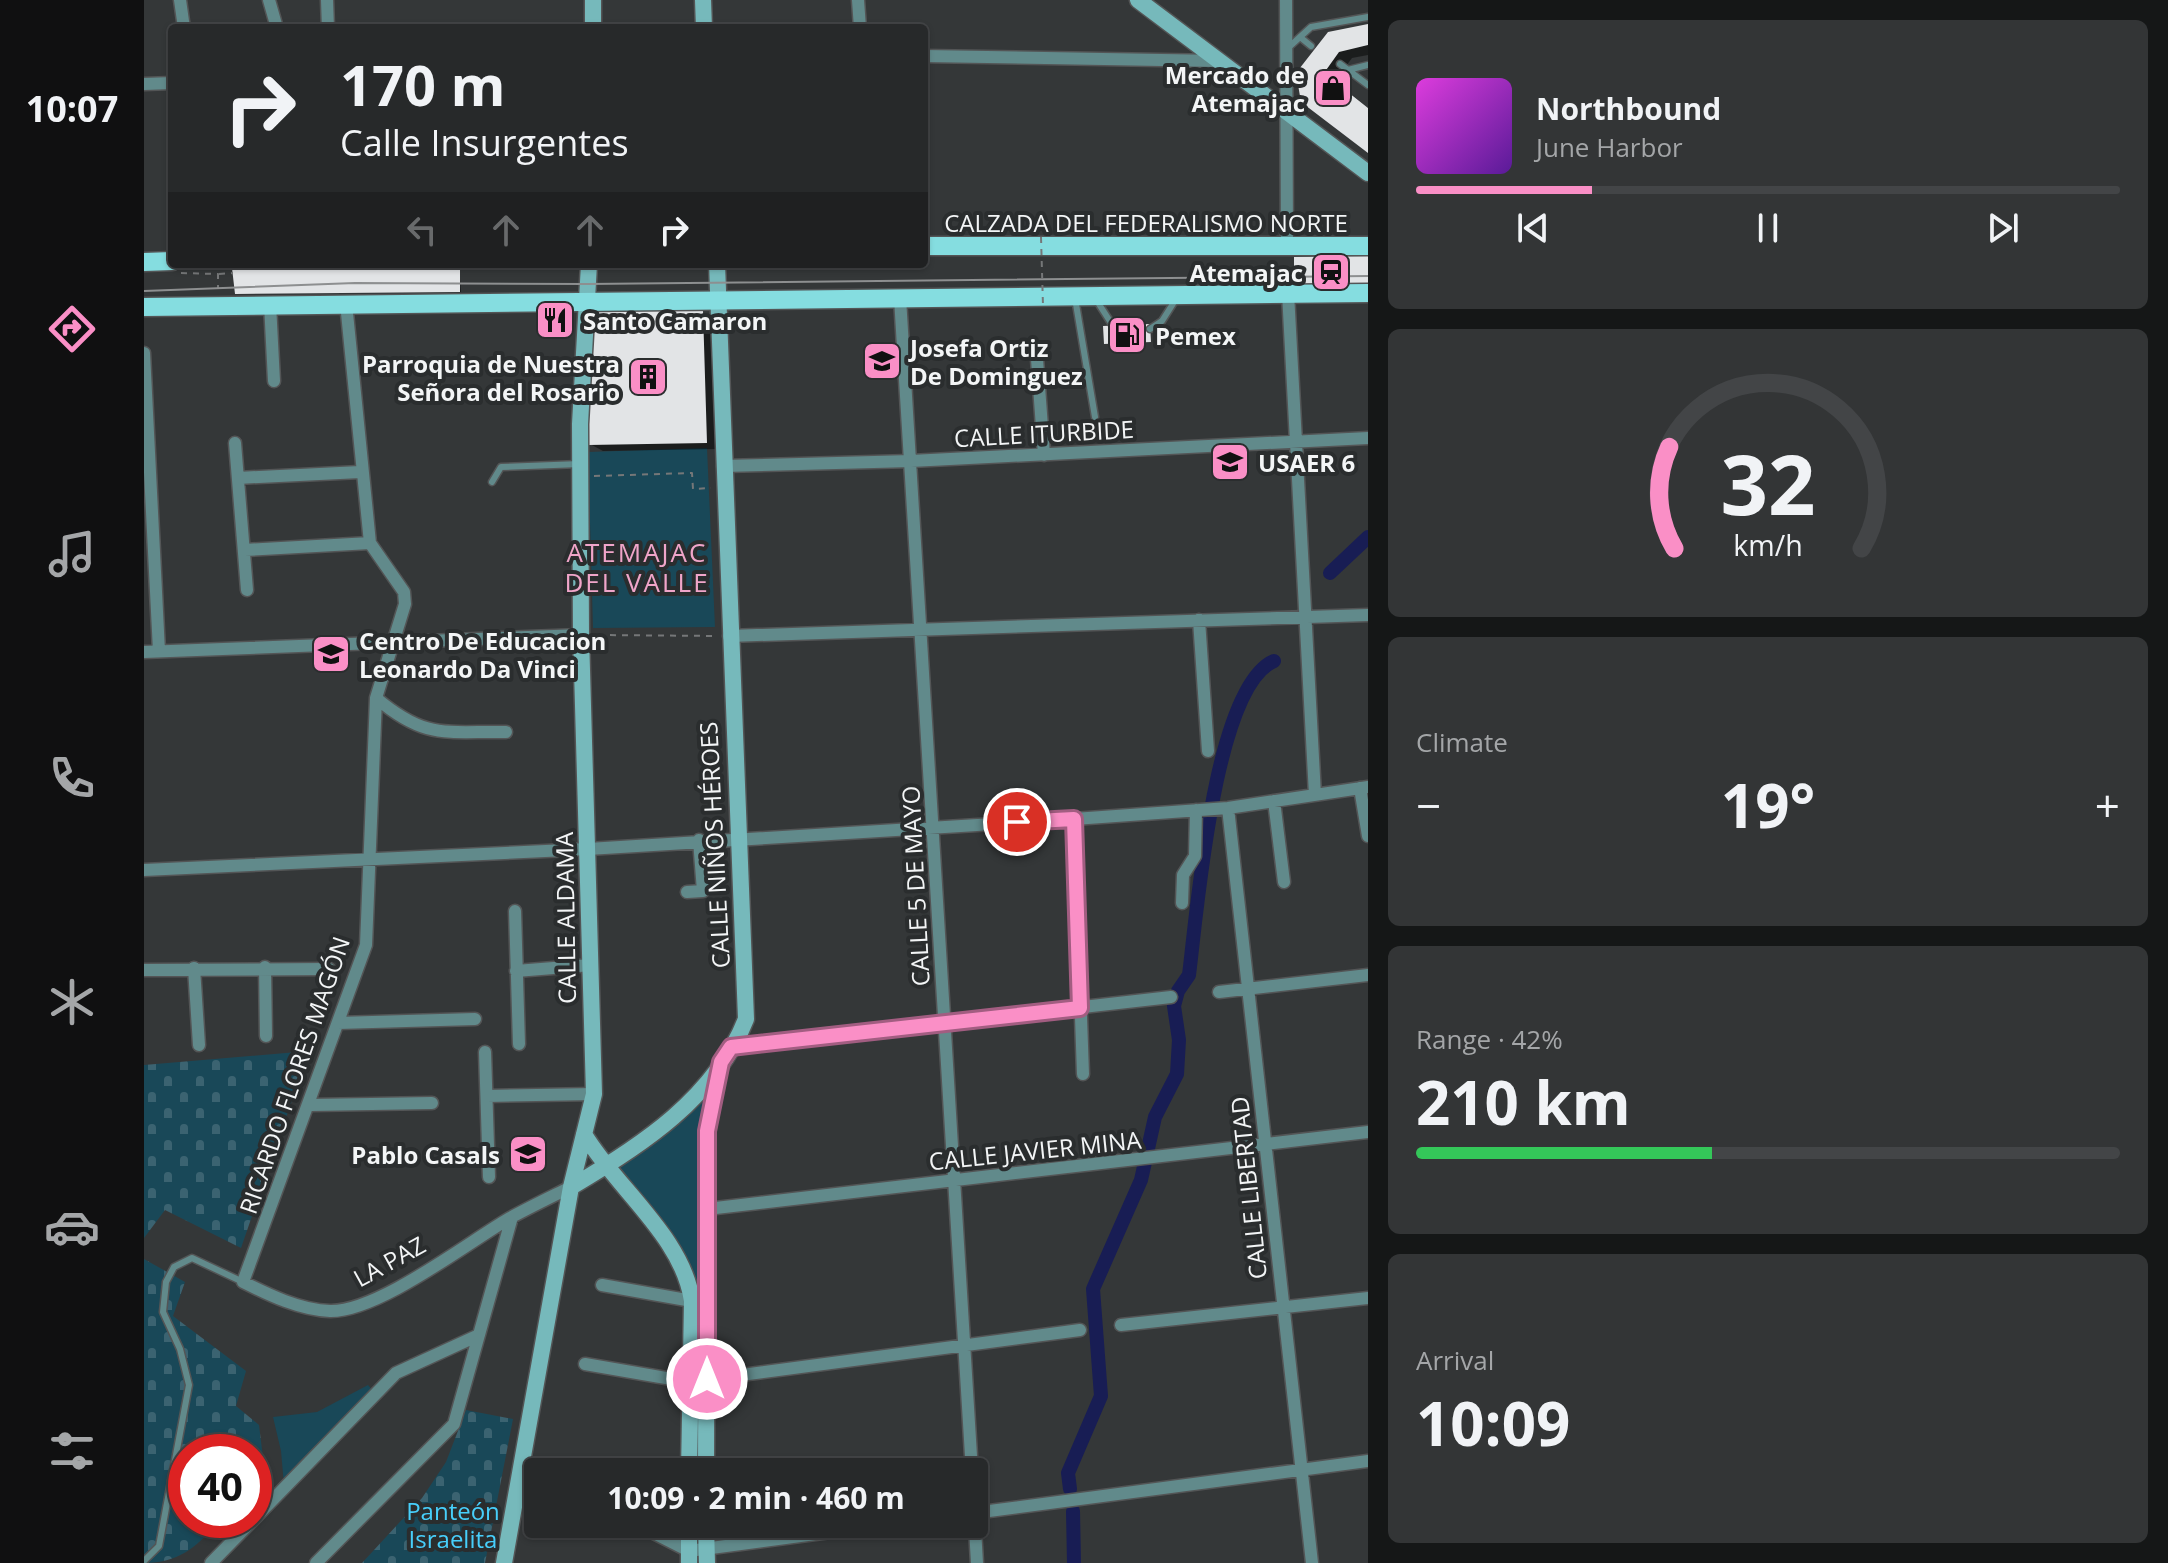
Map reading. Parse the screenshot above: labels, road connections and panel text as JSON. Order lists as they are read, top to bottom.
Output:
{
  "streets": {
    "main road": ["CALZADA DEL FEDERALISMO NORTE"],
    "street": [
      "CALLE ITURBIDE",
      "CALLE NIÑOS HÉROES",
      "CALLE 5 DE MAYO",
      "CALLE ALDAMA",
      "RICARDO FLORES MAGÓN",
      "CALLE JAVIER MINA",
      "CALLE LIBERTAD",
      "LA PAZ"
    ]
  },
  "crossings": [
    ["CALLE ITURBIDE", "CALLE NIÑOS HÉROES"],
    ["CALLE ITURBIDE", "CALLE 5 DE MAYO"],
    ["CALLE NIÑOS HÉROES", "LA PAZ"],
    ["CALLE 5 DE MAYO", "CALLE JAVIER MINA"],
    ["CALLE ALDAMA", "LA PAZ"],
    ["RICARDO FLORES MAGÓN", "LA PAZ"],
    ["CALLE JAVIER MINA", "CALLE LIBERTAD"]
  ],
  "districts": ["ATEMAJAC DEL VALLE"],
  "parks": ["Panteón Israelita"],
  "places": {
    "shop": ["Mercado de Atemajac"],
    "station": ["Atemajac"],
    "restaurant": ["Santo Camaron"],
    "fuel station": ["Pemex"],
    "school or university": [
      "Josefa Ortiz De Dominguez",
      "USAER 6",
      "Centro De Educacion Leonardo Da Vinci",
      "Pablo Casals"
    ],
    "building": ["Parroquia de Nuestra Señora del Rosario"]
  },
  "page": {
    "tabs": "10:07",
    "turn": ["170 m", "Calle Insurgentes"],
    "song": ["Northbound", "June Harbor"],
    "tile": [
      "Climate",
      ["Range · 42%", "210 km"],
      ["Arrival", "10:09"]
    ],
    "heat": ["−", "19°", "+"],
    "limit": "40",
    "trip": "10:09 · 2 min · 460 m",
    "gauge": ["32", "km/h"]
  }
}
